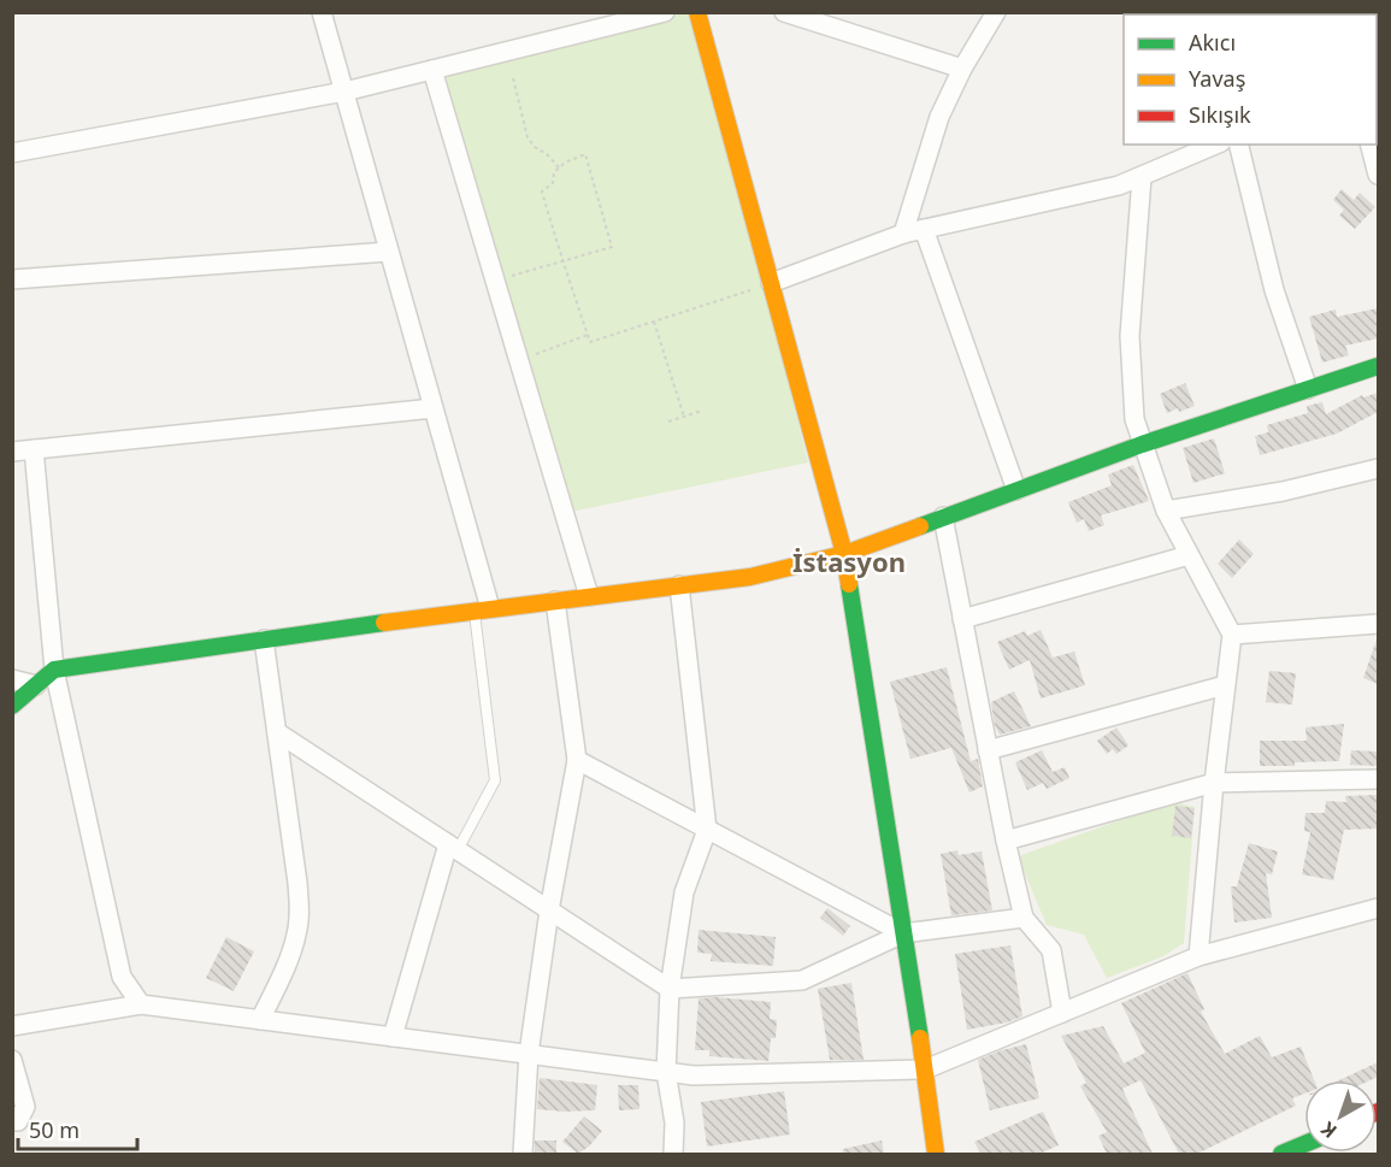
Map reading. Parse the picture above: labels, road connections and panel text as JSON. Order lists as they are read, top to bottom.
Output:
{
  "districts": ["İstasyon"],
  "legend": ["Akıcı", "Yavaş", "Sıkışık"],
  "scale_bar": "50 m",
  "north": "bottom left"
}
